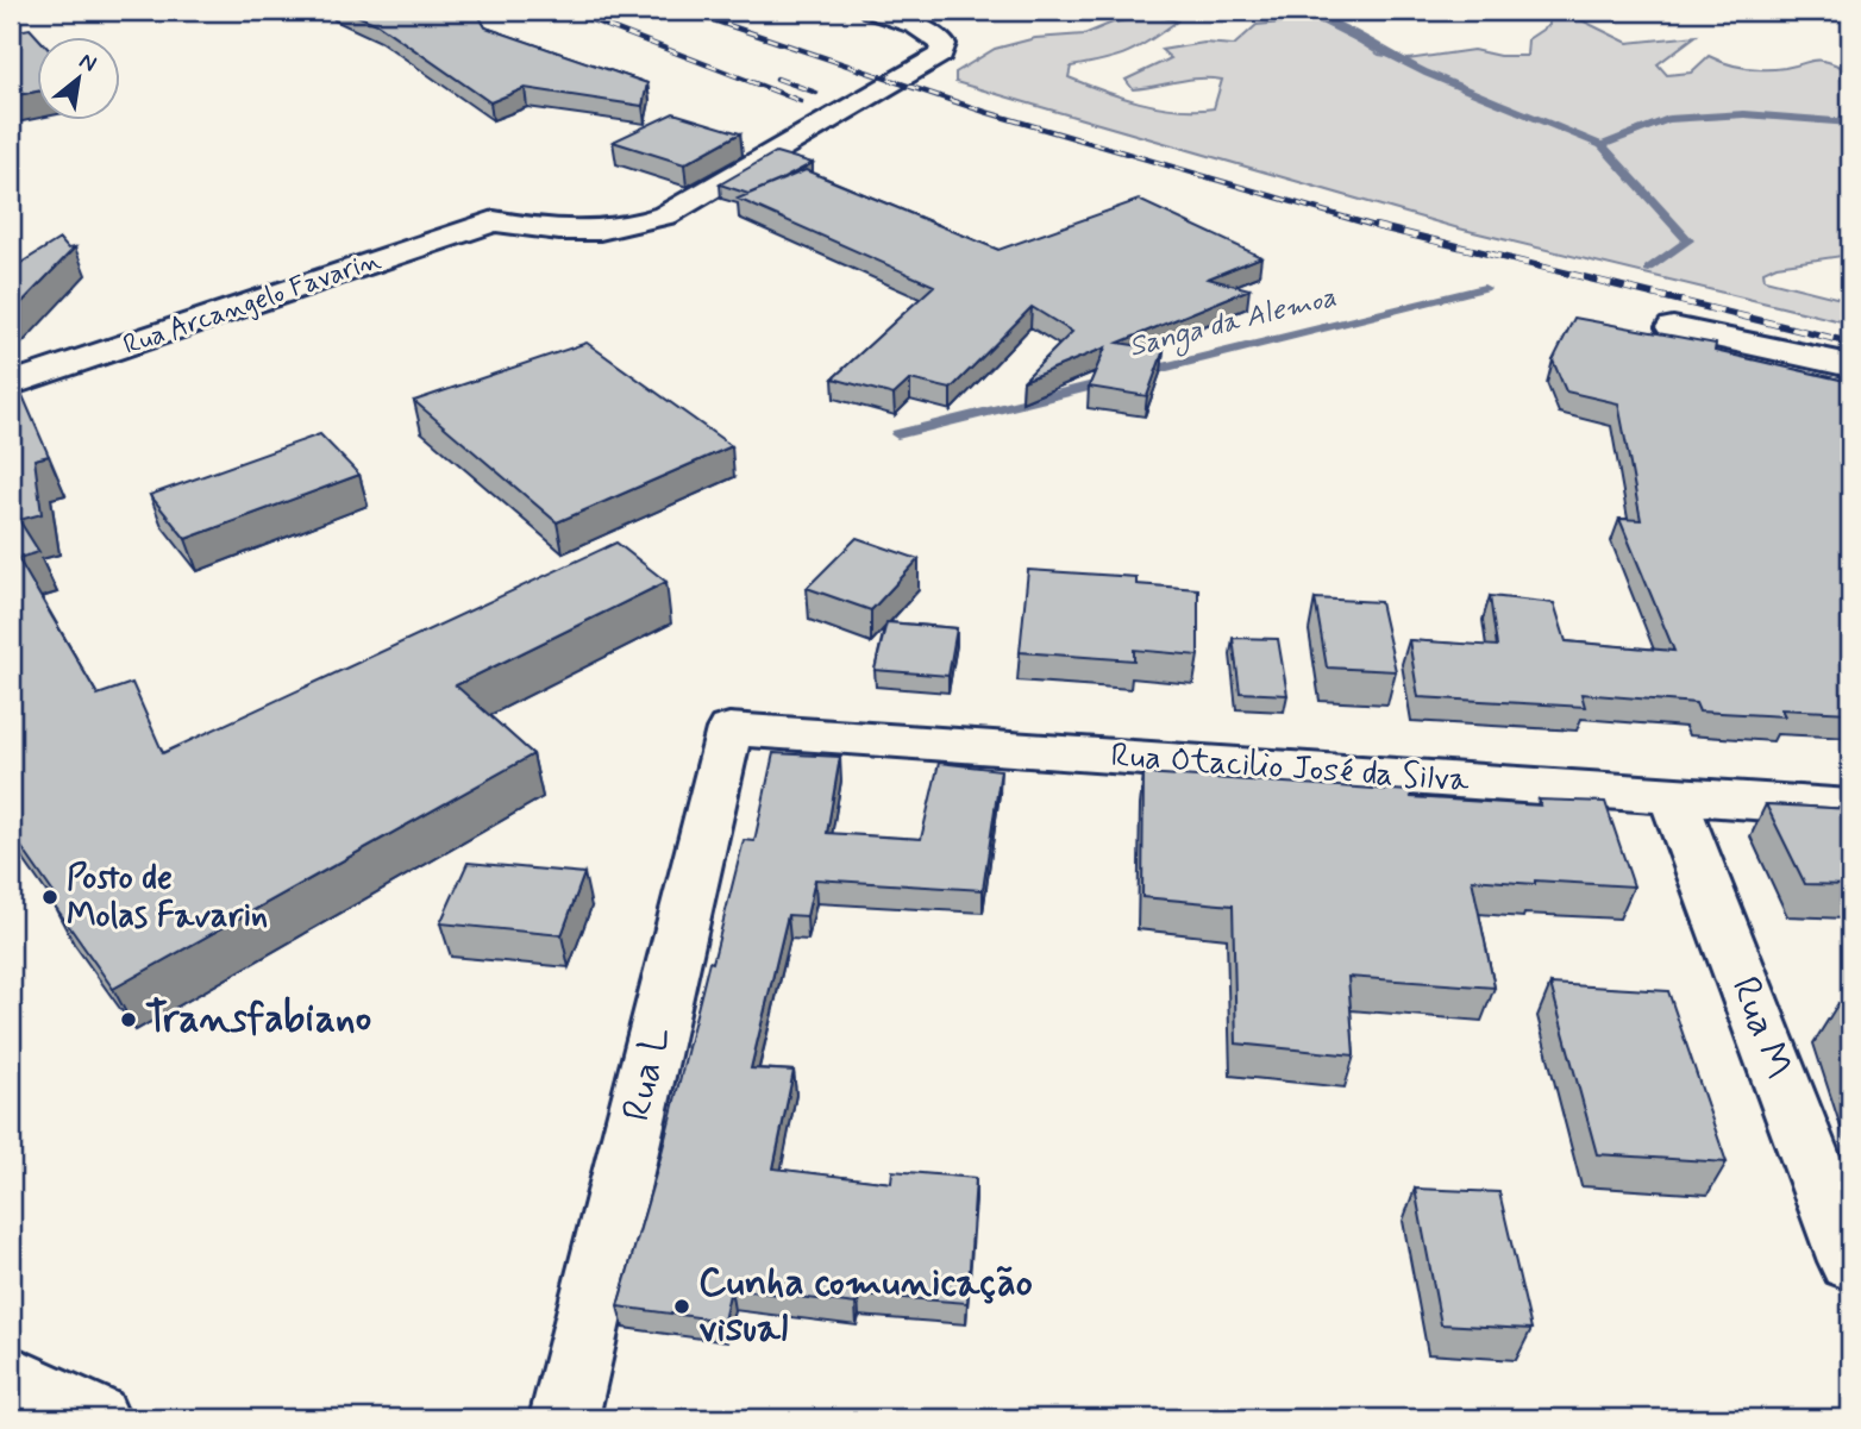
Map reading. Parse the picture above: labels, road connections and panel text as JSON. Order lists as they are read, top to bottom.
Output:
{
  "streets": {
    "main road": [
      "Rua Arcangelo Favarin",
      "Rua Otacilio José da Silva",
      "Rua M",
      "Rua L"
    ]
  },
  "crossings": [
    ["Rua Otacilio José da Silva", "Rua M"],
    ["Rua Otacilio José da Silva", "Rua L"]
  ],
  "water": ["Sanga da Alemoa"],
  "places": ["Posto de Molas Favarin", "Transfabiano", "Cunha comunicação visual"],
  "north": "top right"
}
